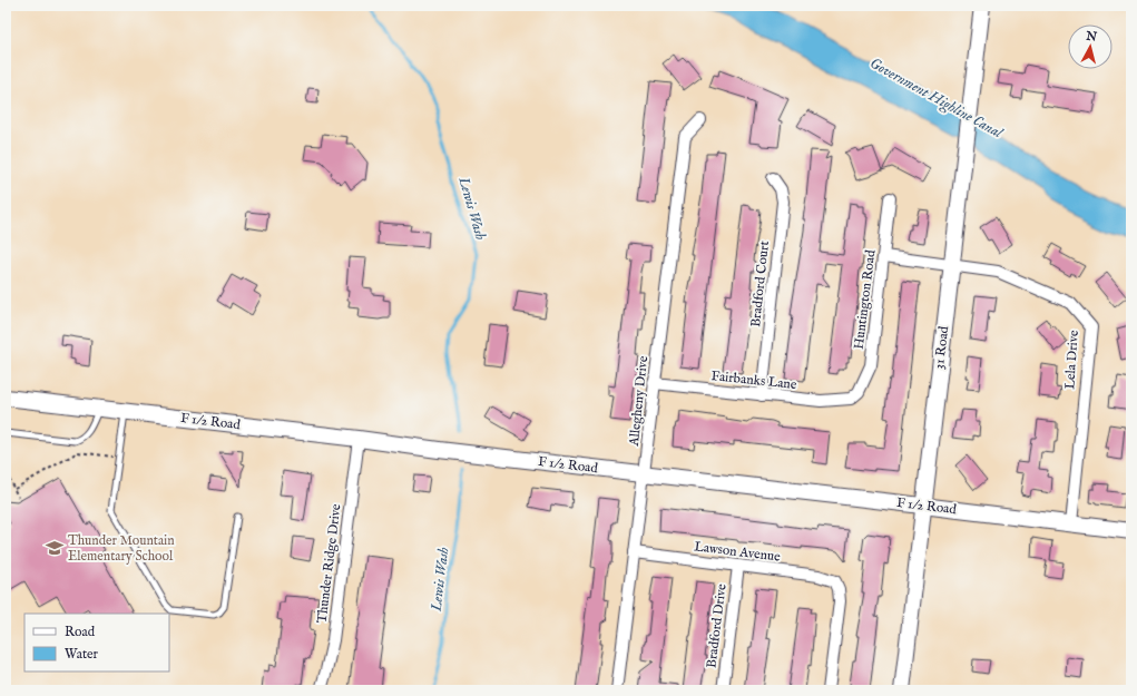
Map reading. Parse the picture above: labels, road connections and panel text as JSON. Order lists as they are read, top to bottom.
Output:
{
  "streets": {
    "street": [
      "Bradford Court",
      "Huntington Road",
      "31 Road",
      "Lela Drive",
      "Fairbanks Lane",
      "Allegheny Drive",
      "F 1/2 Road",
      "Lawson Avenue",
      "Thunder Ridge Drive",
      "Bradford Drive"
    ]
  },
  "crossings": [
    ["Bradford Court", "Fairbanks Lane"],
    ["Huntington Road", "Lela Drive"],
    ["Huntington Road", "Fairbanks Lane"],
    ["31 Road", "Lela Drive"],
    ["31 Road", "F 1/2 Road"],
    ["Lela Drive", "F 1/2 Road"],
    ["Fairbanks Lane", "Allegheny Drive"],
    ["Allegheny Drive", "F 1/2 Road"],
    ["Allegheny Drive", "Lawson Avenue"],
    ["F 1/2 Road", "Thunder Ridge Drive"],
    ["Lawson Avenue", "Bradford Drive"]
  ],
  "water": ["Government Highline Canal", "Lewis Wash"],
  "places": {
    "school or university": ["Thunder Mountain Elementary School"]
  },
  "legend": ["Road", "Water"],
  "north": "top"
}
